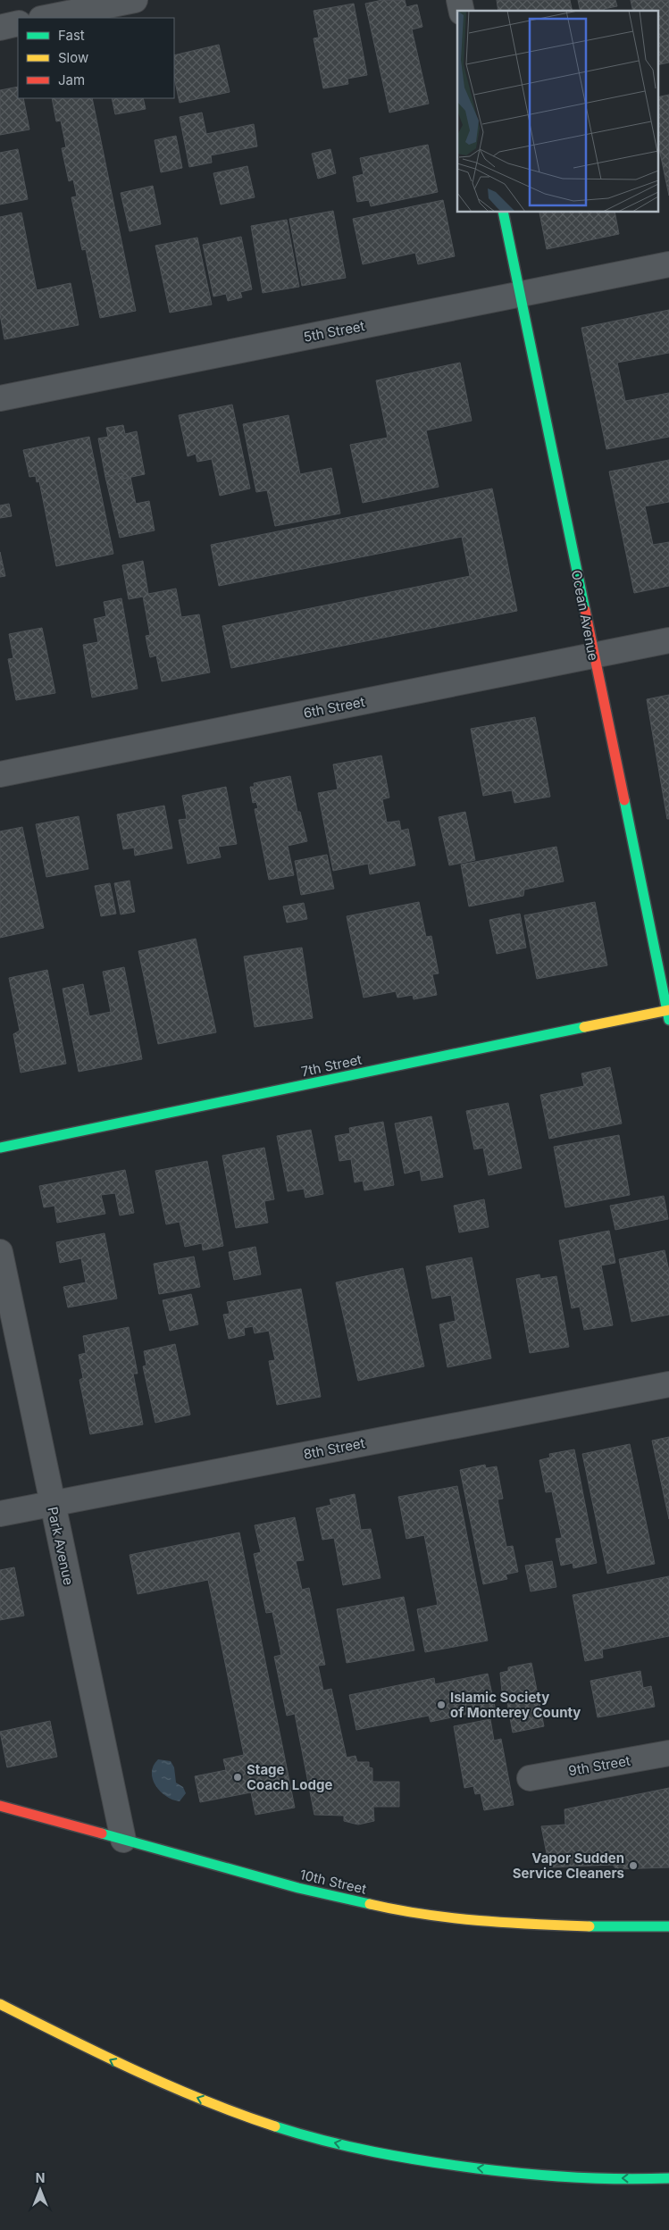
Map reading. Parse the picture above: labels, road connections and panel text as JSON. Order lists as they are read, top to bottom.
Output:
{
  "streets": {
    "main road": ["Ocean Avenue", "7th Street", "10th Street"],
    "street": [
      "5th Street",
      "6th Street",
      "8th Street",
      "Park Avenue",
      "9th Street"
    ]
  },
  "crossings": [
    ["5th Street", "Ocean Avenue"],
    ["Ocean Avenue", "6th Street"],
    ["Ocean Avenue", "7th Street"],
    ["8th Street", "Park Avenue"],
    ["Park Avenue", "10th Street"]
  ],
  "places": ["Islamic Society of Monterey County", "Stage Coach Lodge", "Vapor Sudden Service Cleaners"],
  "legend": ["Fast", "Slow", "Jam"],
  "north": "top"
}
